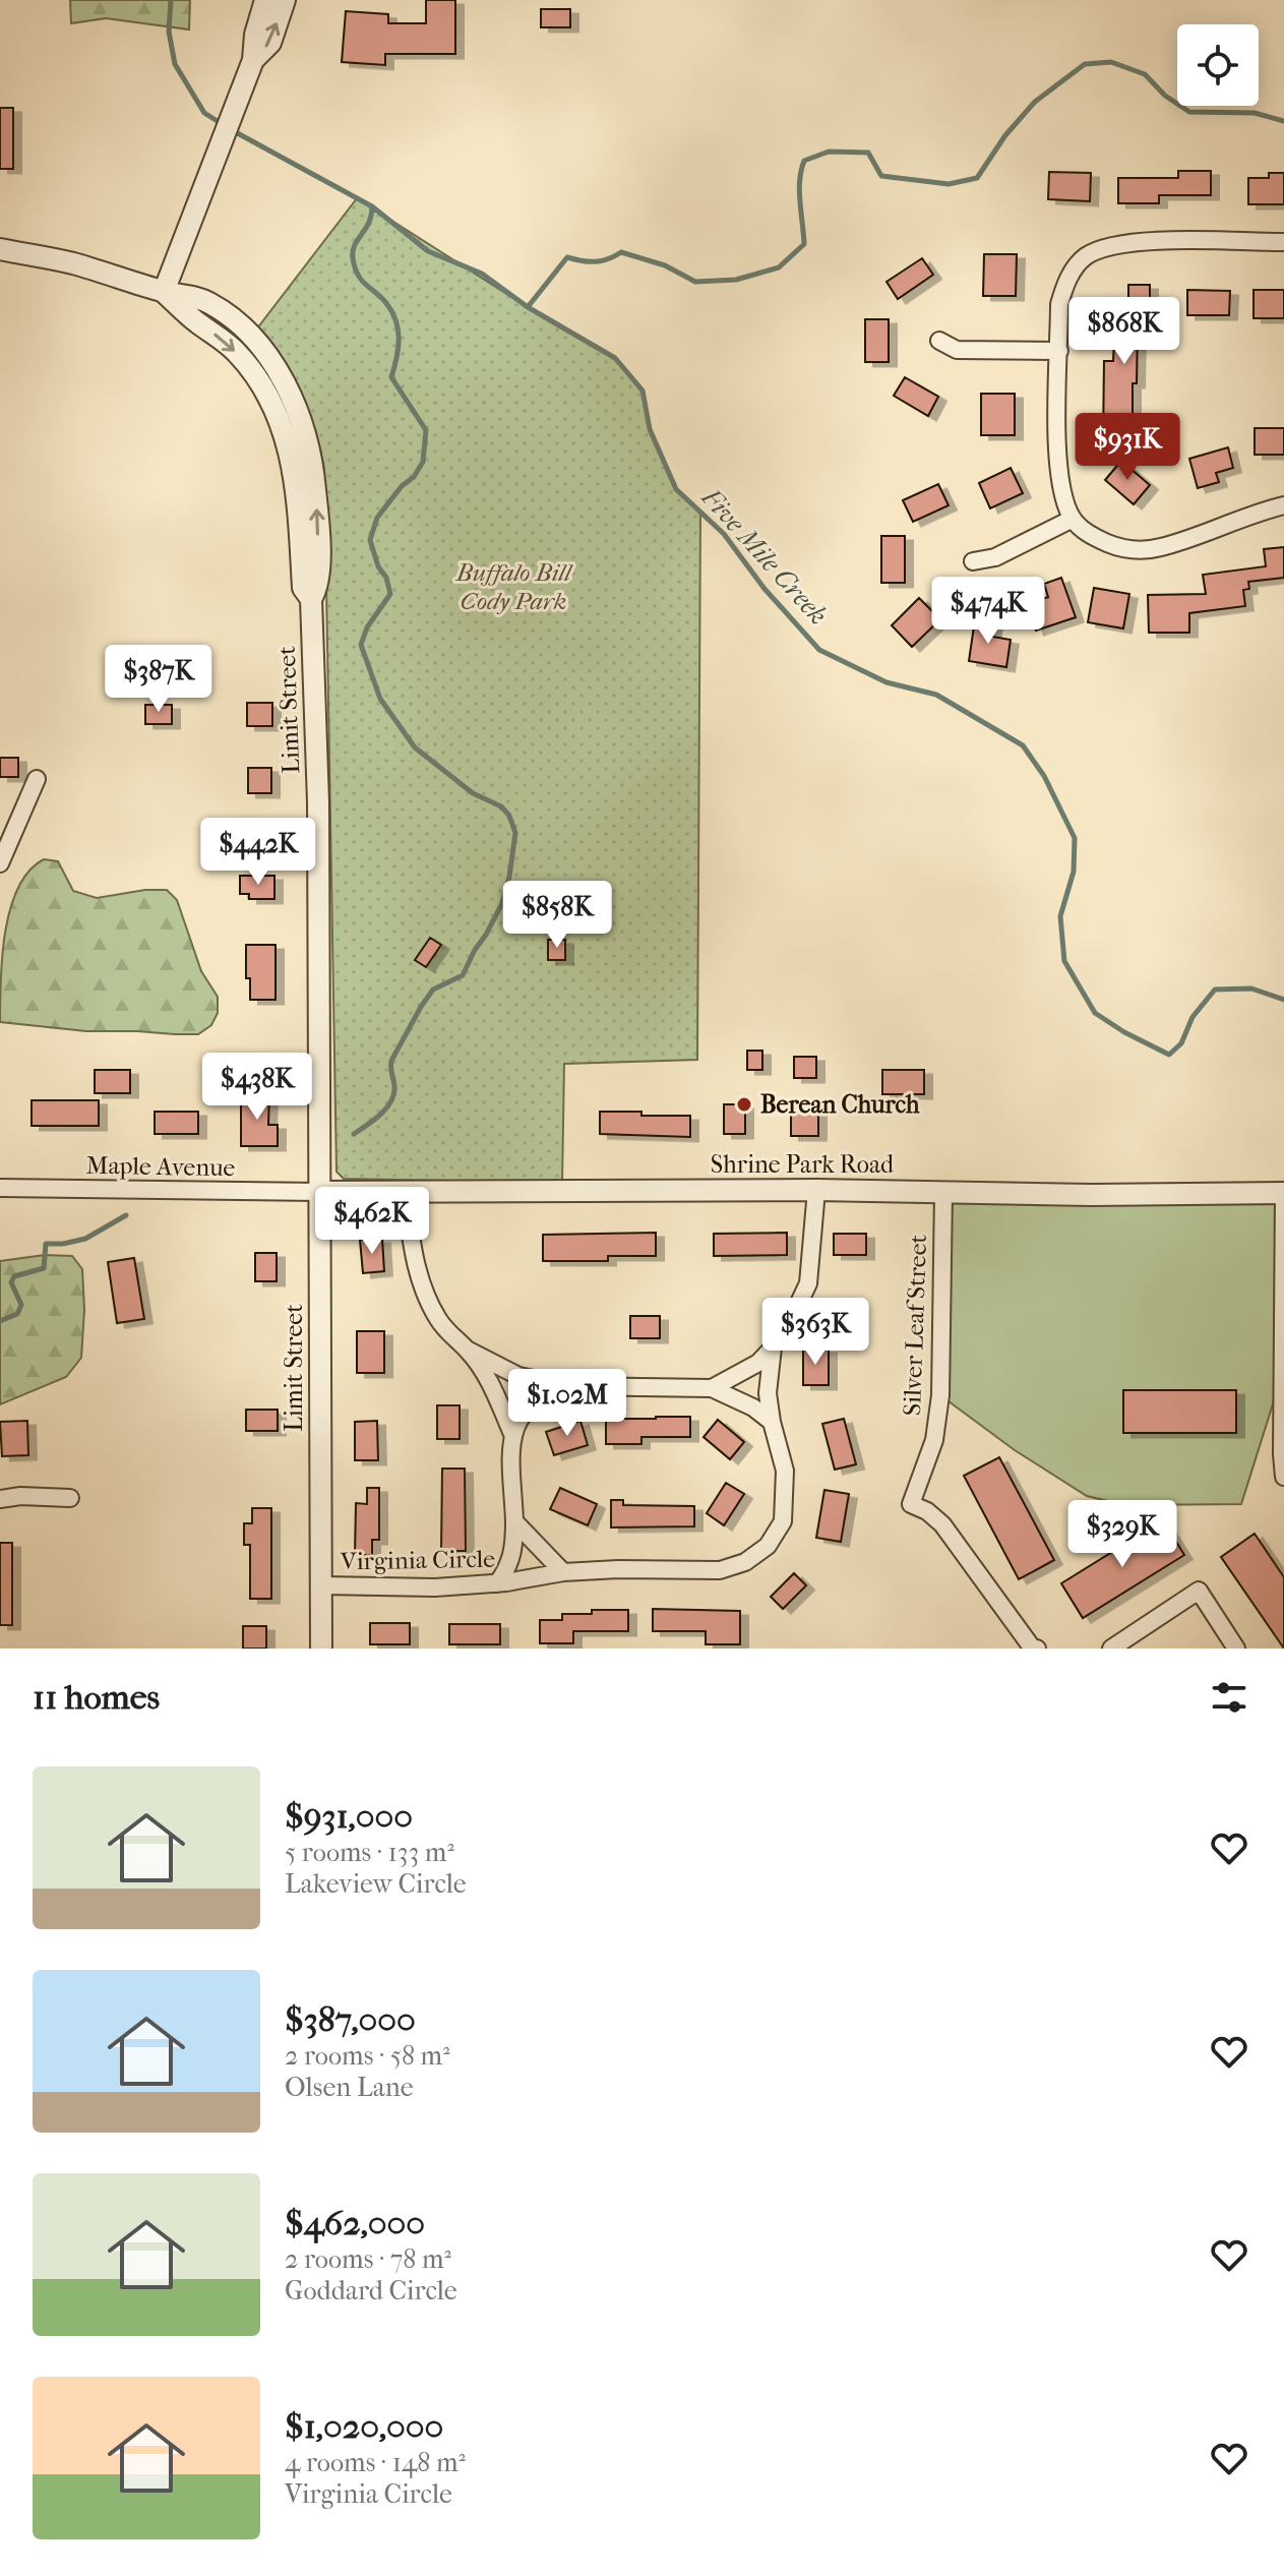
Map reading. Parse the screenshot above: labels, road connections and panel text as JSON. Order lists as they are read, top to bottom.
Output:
{
  "streets": {
    "street": [
      "Limit Street",
      "Shrine Park Road",
      "Maple Avenue",
      "Silver Leaf Street",
      "Virginia Circle"
    ]
  },
  "crossings": [
    ["Limit Street", "Shrine Park Road"],
    ["Limit Street", "Maple Avenue"],
    ["Limit Street", "Virginia Circle"],
    ["Shrine Park Road", "Maple Avenue"],
    ["Shrine Park Road", "Silver Leaf Street"]
  ],
  "water": ["Five Mile Creek"],
  "parks": ["Buffalo Bill Cody Park"],
  "places": ["Berean Church"],
  "page": {
    "price": [
      "$868K",
      "$931K",
      "$474K",
      "$387K",
      "$442K",
      "$858K",
      "$438K",
      "$462K",
      "$363K",
      "$1.02M",
      "$329K"
    ],
    "heading": "11 homes",
    "list": [
      {
        "name": "$931,000",
        "note": "5 rooms · 133 m² · Lakeview Circle"
      },
      {
        "name": "$387,000",
        "note": "2 rooms · 58 m² · Olsen Lane"
      },
      {
        "name": "$462,000",
        "note": "2 rooms · 78 m² · Goddard Circle"
      },
      {
        "name": "$1,020,000",
        "note": "4 rooms · 148 m² · Virginia Circle"
      }
    ]
  }
}
